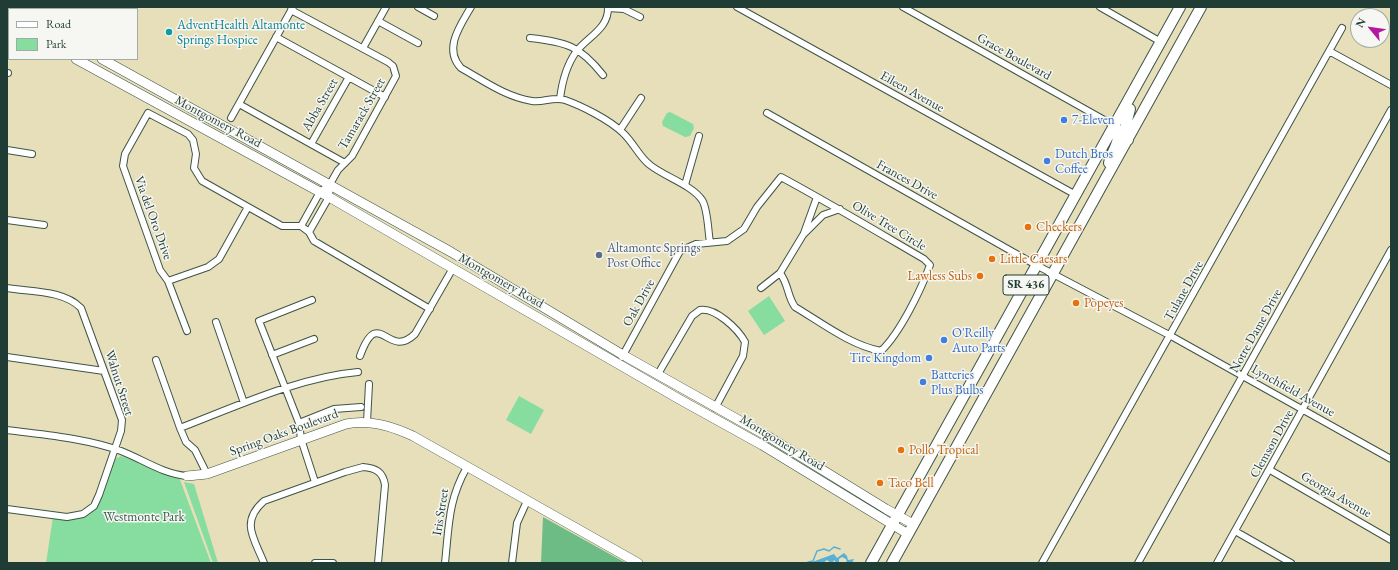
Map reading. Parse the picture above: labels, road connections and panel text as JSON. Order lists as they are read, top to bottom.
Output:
{
  "streets": {
    "main road": ["Montgomery Road", "SR 436", "Spring Oaks Boulevard"],
    "street": [
      "Grace Boulevard",
      "Eileen Avenue",
      "Abba Street",
      "Tamarack Street",
      "Frances Drive",
      "Via del Oro Drive",
      "Olive Tree Circle",
      "Tulane Drive",
      "Oak Drive",
      "Notre Dame Drive",
      "Walnut Street",
      "Lynchfield Avenue",
      "Clemson Drive",
      "Georgia Avenue",
      "Iris Street"
    ]
  },
  "crossings": [
    ["Grace Boulevard", "SR 436"],
    ["Eileen Avenue", "SR 436"],
    ["Tamarack Street", "Montgomery Road"],
    ["Montgomery Road", "SR 436"],
    ["Montgomery Road", "Oak Drive"],
    ["Frances Drive", "SR 436"],
    ["Frances Drive", "Lynchfield Avenue"],
    ["Olive Tree Circle", "Oak Drive"],
    ["SR 436", "Lynchfield Avenue"],
    ["Tulane Drive", "Lynchfield Avenue"],
    ["Notre Dame Drive", "Lynchfield Avenue"],
    ["Walnut Street", "Spring Oaks Boulevard"],
    ["Lynchfield Avenue", "Clemson Drive"],
    ["Spring Oaks Boulevard", "Iris Street"],
    ["Clemson Drive", "Georgia Avenue"]
  ],
  "parks": ["Westmonte Park"],
  "places": [
    "AdventHealth Altamonte Springs Hospice",
    "7-Eleven",
    "Dutch Bros Coffee",
    "Checkers",
    "Altamonte Springs Post Office",
    "Little Caesars",
    "Lawless Subs",
    "Popeyes",
    "O'Reilly Auto Parts",
    "Tire Kingdom",
    "Batteries Plus Bulbs",
    "Pollo Tropical",
    "Taco Bell"
  ],
  "legend": ["Road", "Park"],
  "north": "top left"
}
